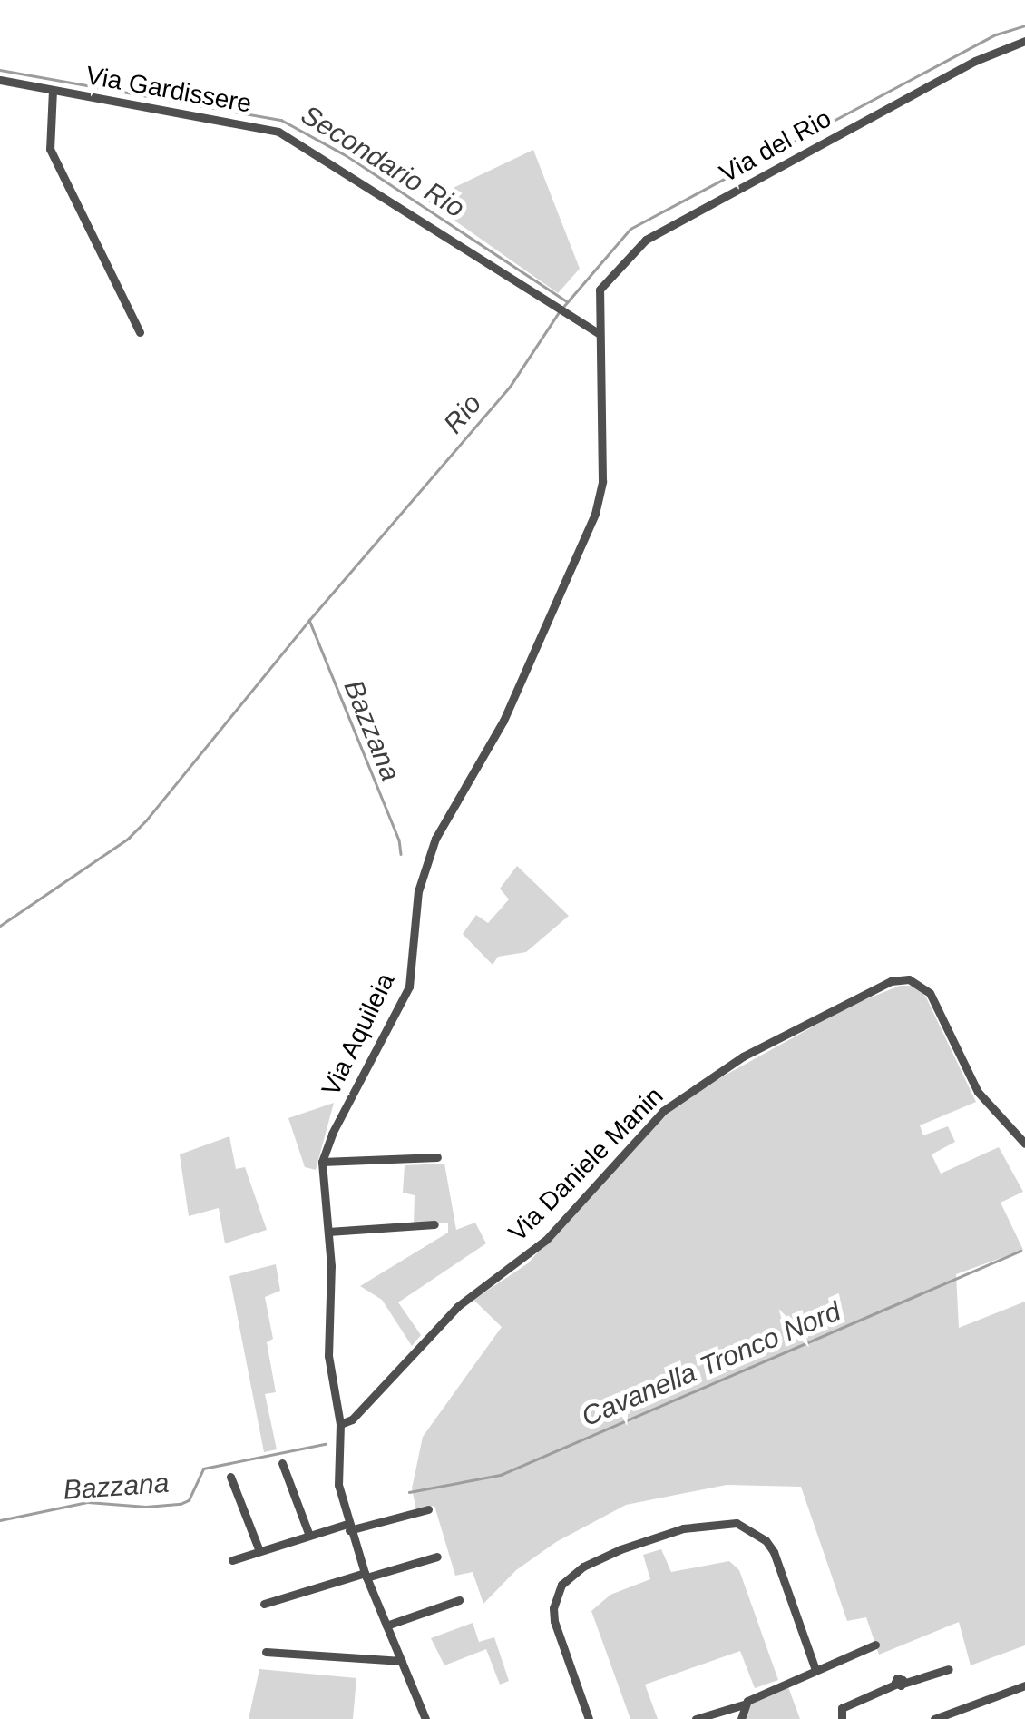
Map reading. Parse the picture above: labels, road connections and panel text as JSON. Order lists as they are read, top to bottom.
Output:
{
  "streets": {
    "street": [
      "Via Gardissere",
      "Via del Rio",
      "Via Aquileia",
      "Via Daniele Manin"
    ]
  },
  "crossings": [
    ["Via Gardissere", "Via del Rio"],
    ["Via Gardissere", "Via Aquileia"],
    ["Via del Rio", "Via Aquileia"],
    ["Via Aquileia", "Via Daniele Manin"]
  ],
  "water": [
    "Secondario Rio",
    "Rio",
    "Bazzana",
    "Cavanella Tronco Nord"
  ]
}
